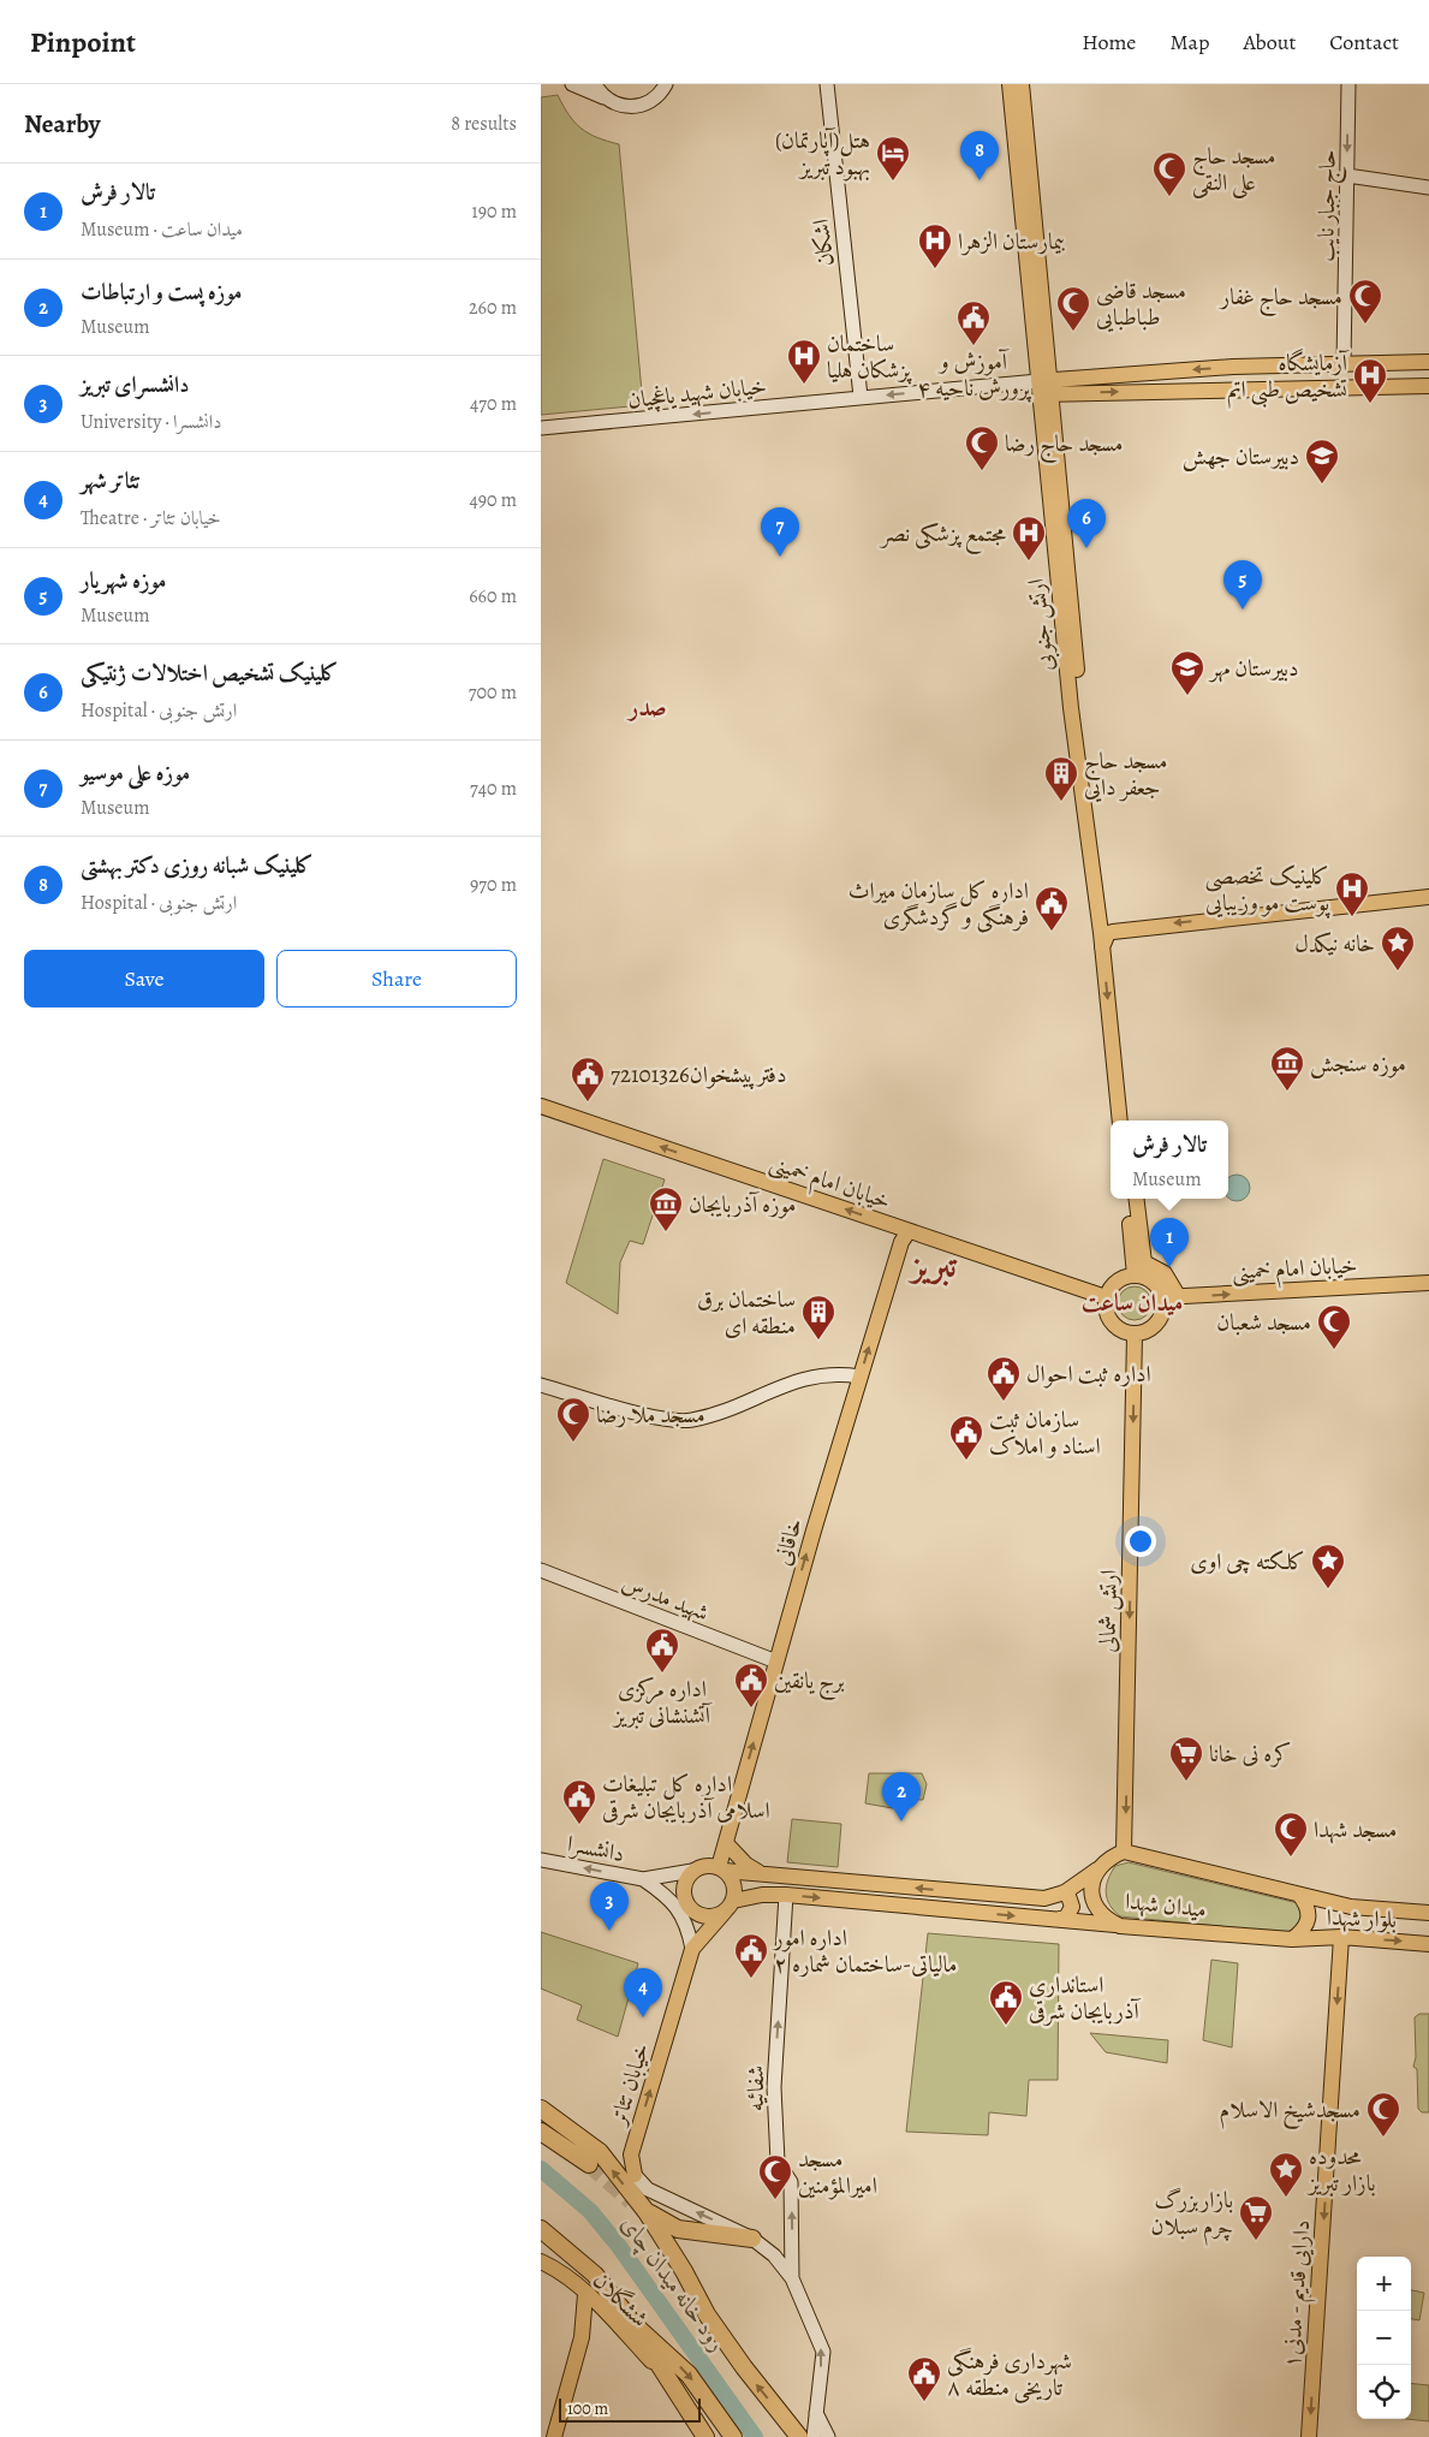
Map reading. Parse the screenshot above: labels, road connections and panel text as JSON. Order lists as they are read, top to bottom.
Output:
{
  "streets": {
    "main road": [
      "حاج جبار نایب",
      "اشکان",
      "خیابان شهید یاغچیان",
      "ارتش جنوبی",
      "خیابان امام خمینی",
      "خاقانی",
      "شهید مدرس",
      "ارتش شمالی",
      "دانشسرا",
      "میدان شهدا",
      "بلوار شهدا",
      "خیابان تئاتر",
      "شفائیه",
      "دارایی قدیم - مدنی۱",
      "ششگلان"
    ]
  },
  "crossings": [
    ["اشکان", "خیابان شهید یاغچیان"],
    ["خیابان شهید یاغچیان", "ارتش جنوبی"],
    ["خیابان امام خمینی", "خاقانی"],
    ["خیابان امام خمینی", "ارتش شمالی"],
    ["خاقانی", "شهید مدرس"],
    ["خاقانی", "خیابان تئاتر"],
    ["ارتش شمالی", "میدان شهدا"],
    ["میدان شهدا", "بلوار شهدا"],
    ["بلوار شهدا", "دارایی قدیم - مدنی۱"]
  ],
  "one_way": [
    "خیابان شهید یاغچیان",
    "خاقانی",
    "ارتش شمالی",
    "دانشسرا",
    "خیابان تئاتر",
    "شفائیه",
    "دارایی قدیم - مدنی۱"
  ],
  "districts": ["صدر", "تبریز", "میدان ساعت"],
  "water": ["رود خانه میدان چای"],
  "places": {
    "hotel": ["هتل(آپارتمان) بهبود تبریز"],
    "mosque": [
      "مسجد حاج علی النقی",
      "مسجد حاج غفار",
      "مسجد قاضی طباطبایی",
      "مسجد حاج رضا",
      "مسجد شعبان",
      "مسجد ملا رضا",
      "مسجد شهدا",
      "مسجدشیخ الاسلام",
      "مسجد امیرالمؤمنین"
    ],
    "hospital": [
      "بیمارستان الزهرا",
      "ساختمان پزشکان هلیا",
      "آزمایشگاه تشخیص طبی اتم",
      "مجتمع پزشکی نصر",
      "کلینیک تخصصی پوست مو وزیبایی"
    ],
    "public building": [
      "آموزش و پرورش ناحیه ۴",
      "اداره کل سازمان میراث فرهنگی و گردشگری",
      "دفترپیشخوان72101326",
      "اداره ثبت احوال",
      "سازمان ثبت اسناد و املاک",
      "اداره مرکزی آتشنشانی تبریز",
      "برج یانقین",
      "اداره کل تبلیغات اسلامی آذربایجان شرقی",
      "اداره امور مالیاتی-ساختمان شماره ۲",
      "استانداری آذربایجان شرقی",
      "شهرداری فرهنگی تاریخی منطقه ۸"
    ],
    "school or university": ["دبیرستان جهش", "دبیرستان مهر"],
    "building": ["مسجد حاج جعفر دایی", "ساختمان برق منطقه ای"],
    "place": ["خانه نیکدل", "کلکته چی اوی", "محدوده بازار تبریز"],
    "museum": ["موزه سنجش", "موزه آذربایجان"],
    "supermarket": ["کره نی خانا", "بازاربزرگ چرم سبلان"]
  },
  "scale_bar": "100 m",
  "page": {
    "header": "Pinpoint",
    "nav": [
      "Home",
      "Map",
      "About",
      "Contact"
    ],
    "heading": ["Nearby", "8 results"],
    "pins": [
      "8",
      "6",
      "7",
      "5",
      "1",
      "2",
      "3",
      "4"
    ],
    "list": [
      {
        "mark": "1",
        "name": "تالار فرش",
        "note": "Museum · میدان ساعت",
        "value": "190 m"
      },
      {
        "mark": "2",
        "name": "موزه پست و ارتباطات",
        "note": "Museum",
        "value": "260 m"
      },
      {
        "mark": "3",
        "name": "دانشسرای تبریز",
        "note": "University · دانشسرا",
        "value": "470 m"
      },
      {
        "mark": "4",
        "name": "تئاتر شهر",
        "note": "Theatre · خیابان تئاتر",
        "value": "490 m"
      },
      {
        "mark": "5",
        "name": "موزه شهریار",
        "note": "Museum",
        "value": "660 m"
      },
      {
        "mark": "6",
        "name": "کلینیک تشخیص اختلالات ژنتیکی",
        "note": "Hospital · ارتش جنوبی",
        "value": "700 m"
      },
      {
        "mark": "7",
        "name": "موزه علی موسیو",
        "note": "Museum",
        "value": "740 m"
      },
      {
        "mark": "8",
        "name": "کلینیک شبانه روزی دکتر بهشتی",
        "note": "Hospital · ارتش جنوبی",
        "value": "970 m"
      }
    ],
    "buttons": ["Save", "Share"],
    "popup": ["تالار فرش", "Museum"],
    "map_buttons": ["+", "−"],
    "scale": "100 m"
  }
}
